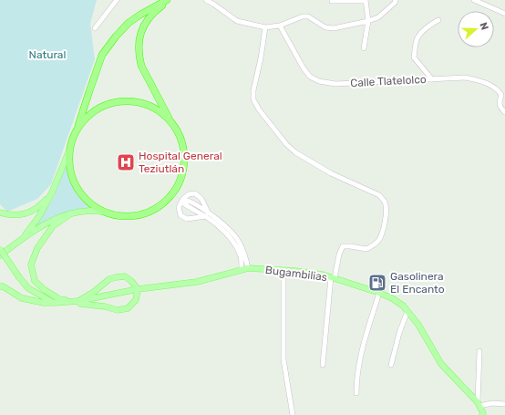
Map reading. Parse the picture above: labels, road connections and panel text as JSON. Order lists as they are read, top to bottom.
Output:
{
  "streets": {
    "main road": ["Bugambilias"],
    "street": ["Calle Tlatelolco"]
  },
  "parks": ["Natural"],
  "places": {
    "hospital": ["Hospital General Teziutlán"],
    "fuel station": ["Gasolinera El Encanto"]
  },
  "north": "right"
}
